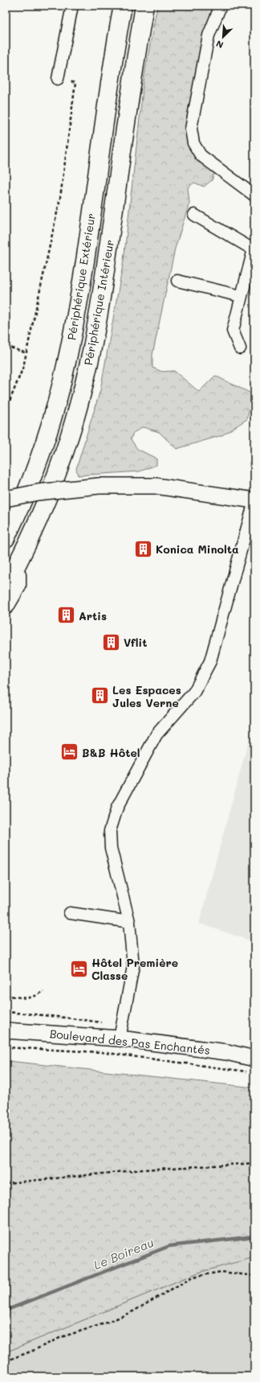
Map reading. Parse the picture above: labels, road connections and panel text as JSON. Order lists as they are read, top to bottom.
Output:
{
  "streets": {
    "highway": ["Périphérique Extérieur", "Périphérique Intérieur"],
    "main road": ["Boulevard des Pas Enchantés"]
  },
  "water": ["Le Boireau"],
  "places": {
    "building": [
      "Konica Minolta",
      "Artis",
      "Vflit",
      "Les Espaces Jules Verne"
    ],
    "hotel": ["B&B Hôtel", "Hôtel Première Classe"]
  },
  "north": "bottom left"
}
